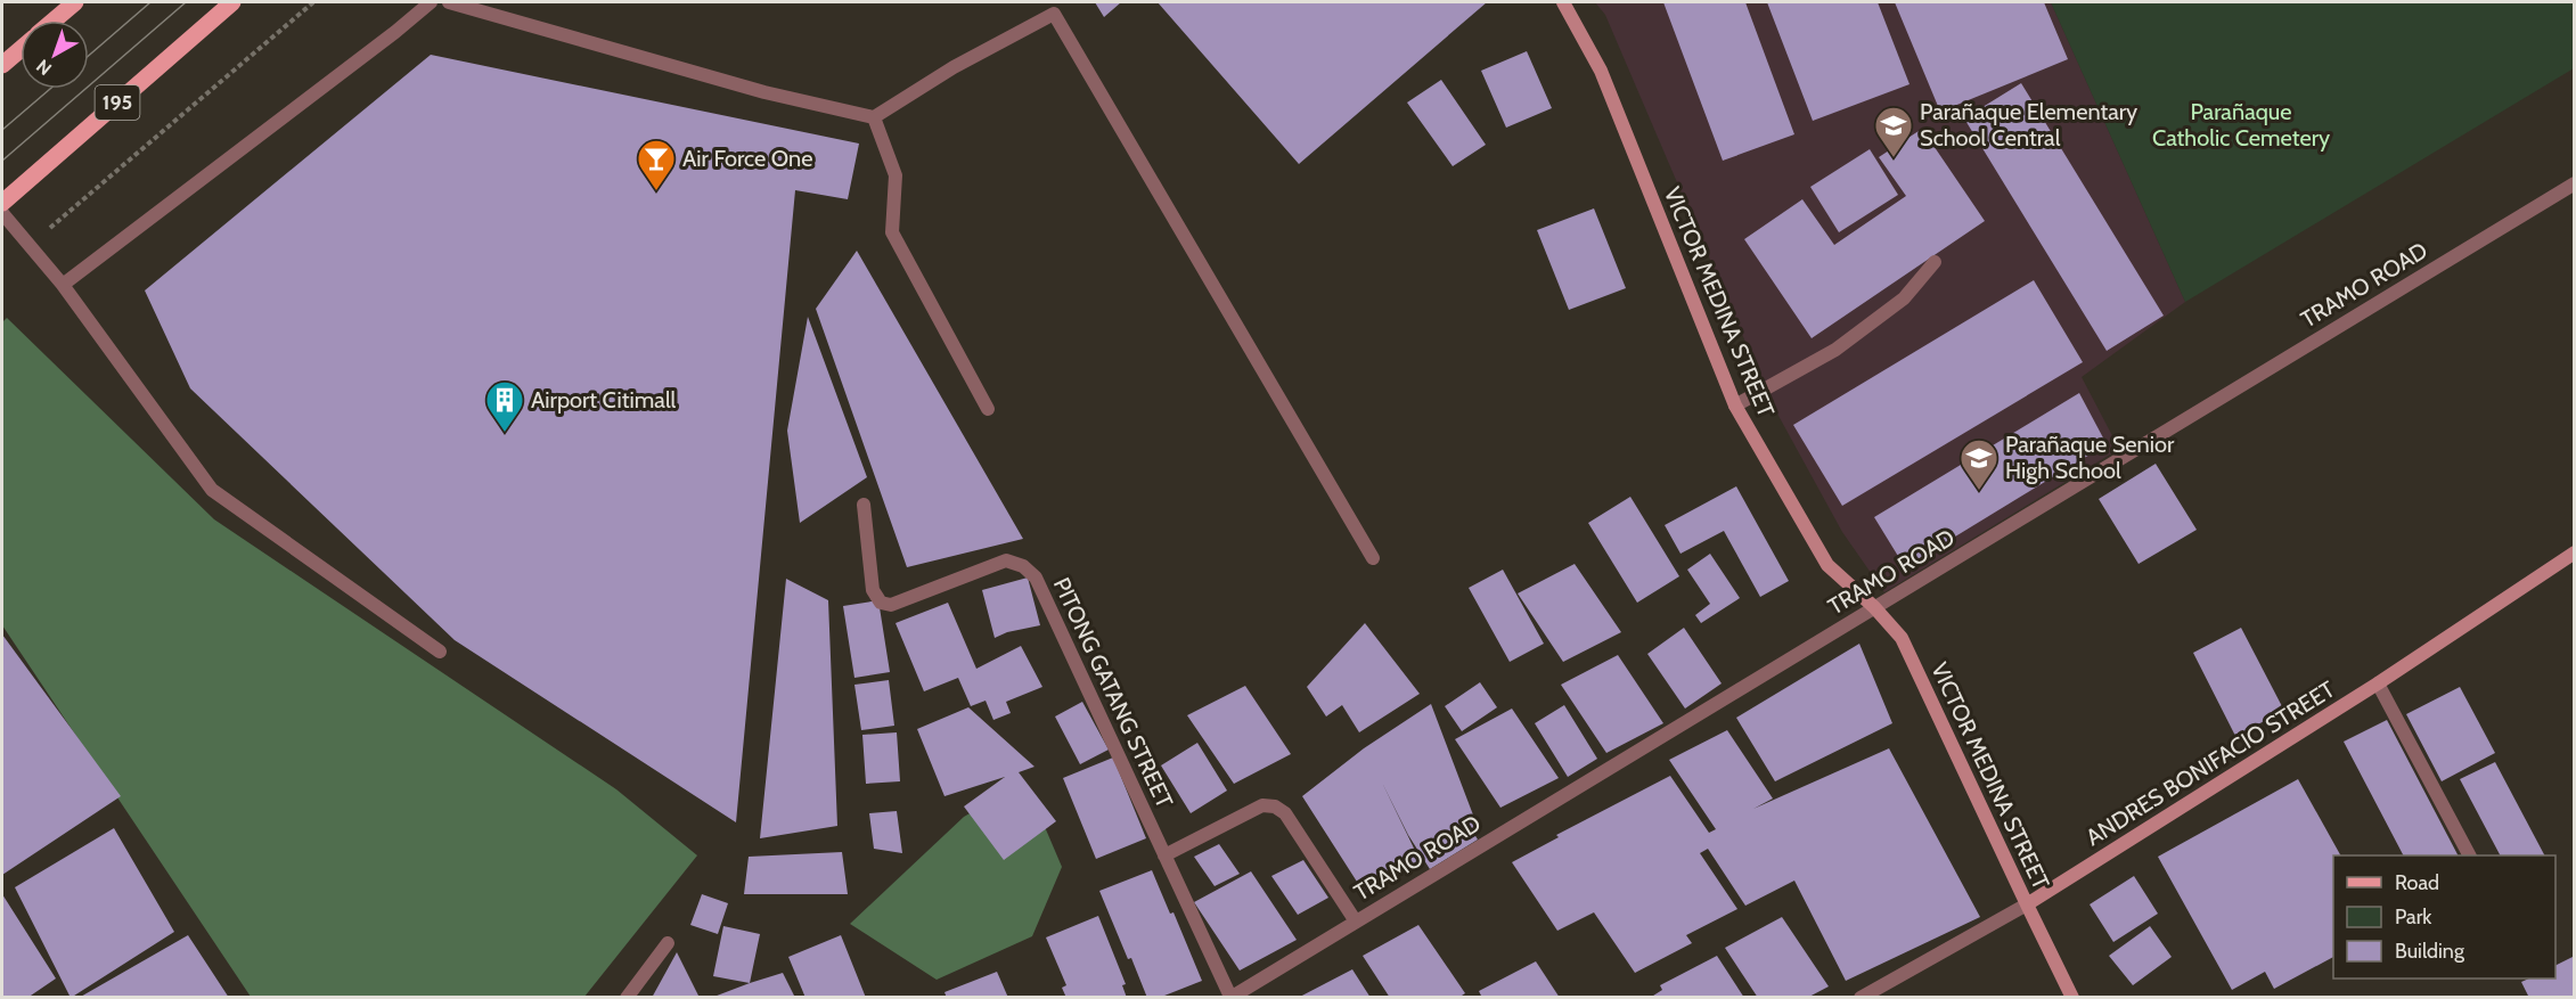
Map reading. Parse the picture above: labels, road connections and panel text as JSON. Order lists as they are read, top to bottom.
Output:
{
  "streets": {
    "main road": ["195", "VICTOR MEDINA STREET", "ANDRES BONIFACIO STREET"],
    "street": ["TRAMO ROAD", "PITONG GATANG STREET"]
  },
  "crossings": [
    ["TRAMO ROAD", "VICTOR MEDINA STREET"],
    ["TRAMO ROAD", "PITONG GATANG STREET"],
    ["VICTOR MEDINA STREET", "ANDRES BONIFACIO STREET"]
  ],
  "parks": ["Parañaque Catholic Cemetery"],
  "places": {
    "school or university": ["Parañaque Elementary School Central", "Parañaque Senior High School"],
    "bar": ["Air Force One"],
    "building": ["Airport Citimall"]
  },
  "legend": ["Road", "Park", "Building"],
  "north": "bottom left"
}
